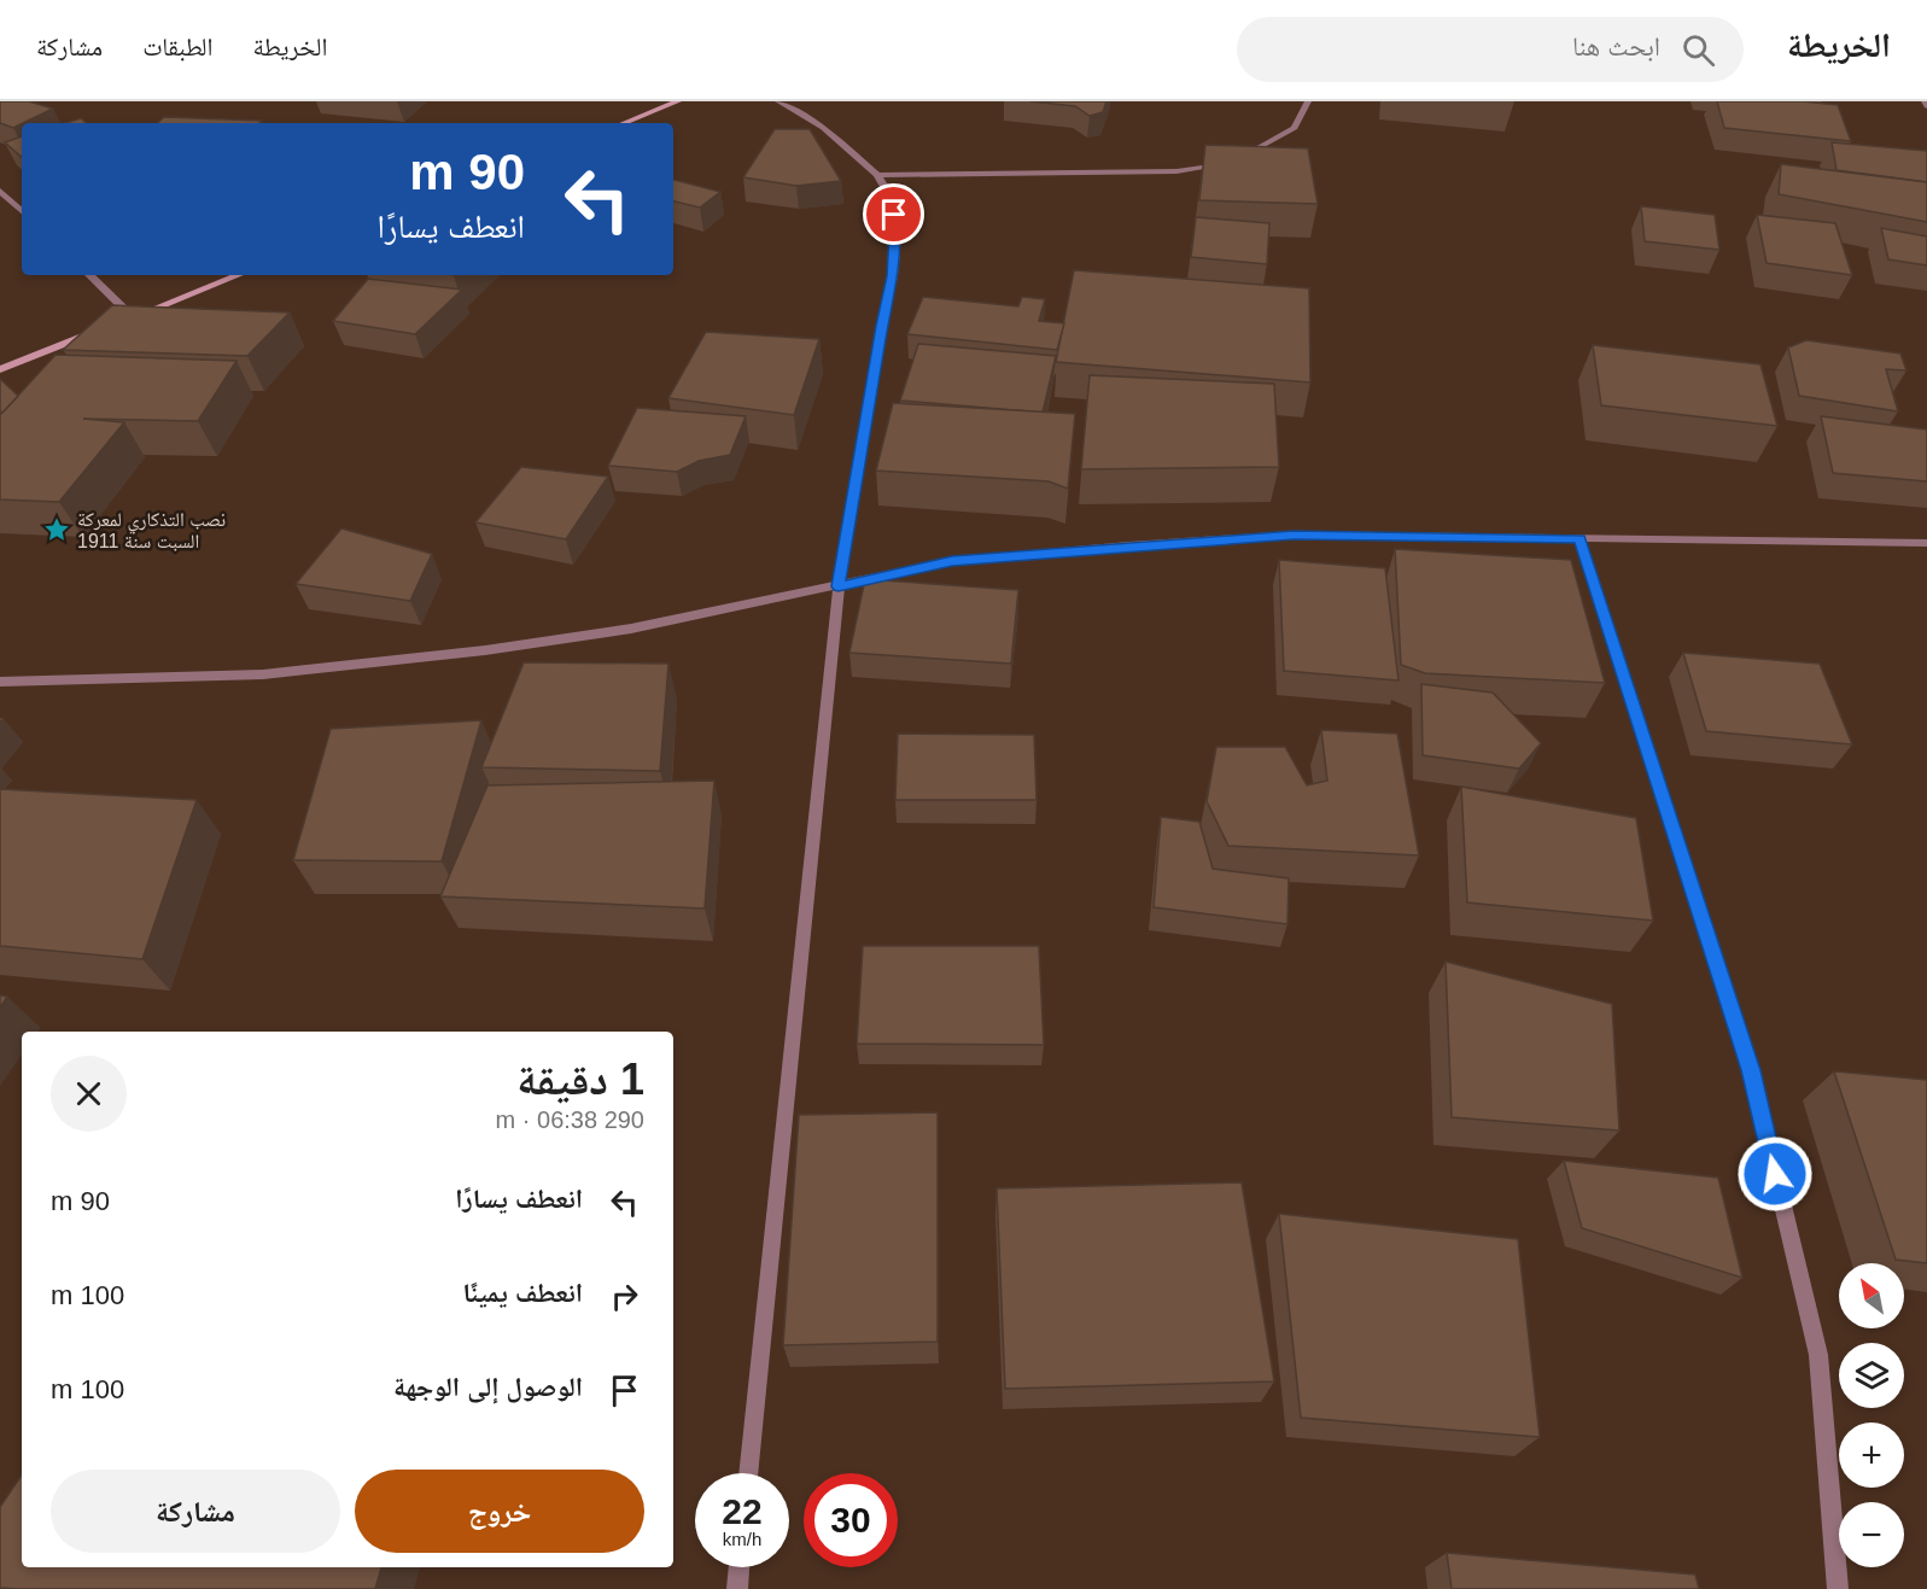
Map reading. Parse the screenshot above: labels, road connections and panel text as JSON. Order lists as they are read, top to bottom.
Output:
{
  "places": {
    "place": ["نصب التذكاري لمعركة السبت سنة 1911"]
  },
  "north": "top left",
  "page": {
    "header": "الخريطة",
    "search": "ابحث هنا",
    "nav": ["الخريطة", "الطبقات", "مشاركة"],
    "turn": ["90 m", "انعطف يسارًا"],
    "heading": ["1 دقيقة", "290 m · 06:38"],
    "list": [
      {
        "name": "انعطف يسارًا",
        "value": "90 m"
      },
      {
        "name": "انعطف يمينًا",
        "value": "100 m"
      },
      {
        "name": "الوصول إلى الوجهة",
        "value": "100 m"
      }
    ],
    "map_buttons": ["+", "−"],
    "buttons": ["خروج", "مشاركة"],
    "speed": "22 km/h",
    "limit": "30"
  }
}
